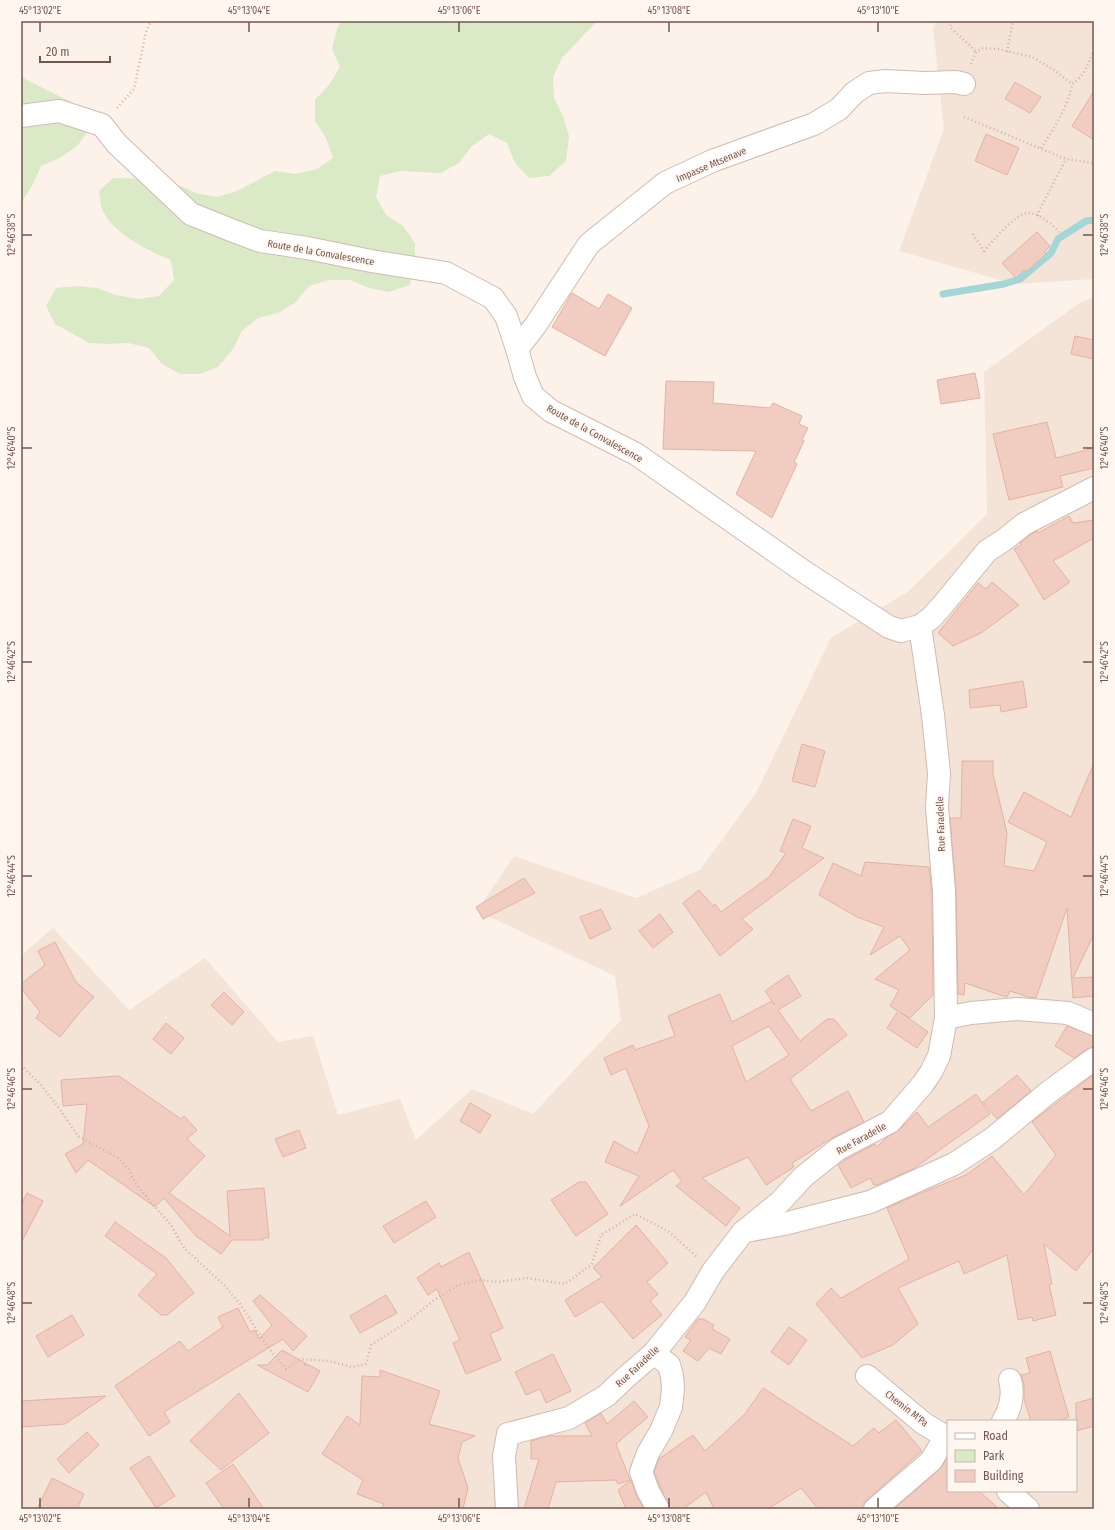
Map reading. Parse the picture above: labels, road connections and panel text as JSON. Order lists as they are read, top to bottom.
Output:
{
  "streets": {
    "street": [
      "Impasse Mtsenave",
      "Route de la Convalescence",
      "Rue Faradelle",
      "Chemin M'Pa"
    ]
  },
  "crossings": [
    ["Impasse Mtsenave", "Route de la Convalescence"],
    ["Route de la Convalescence", "Rue Faradelle"]
  ],
  "legend": ["Road", "Park", "Building"],
  "scale_bar": "20 m",
  "coordinates": [
    "45°13'02\"E",
    "45°13'04\"E",
    "45°13'06\"E",
    "45°13'08\"E",
    "45°13'10\"E",
    "12°46'38\"S",
    "12°46'40\"S",
    "12°46'42\"S",
    "12°46'44\"S",
    "12°46'46\"S",
    "12°46'48\"S"
  ]
}
